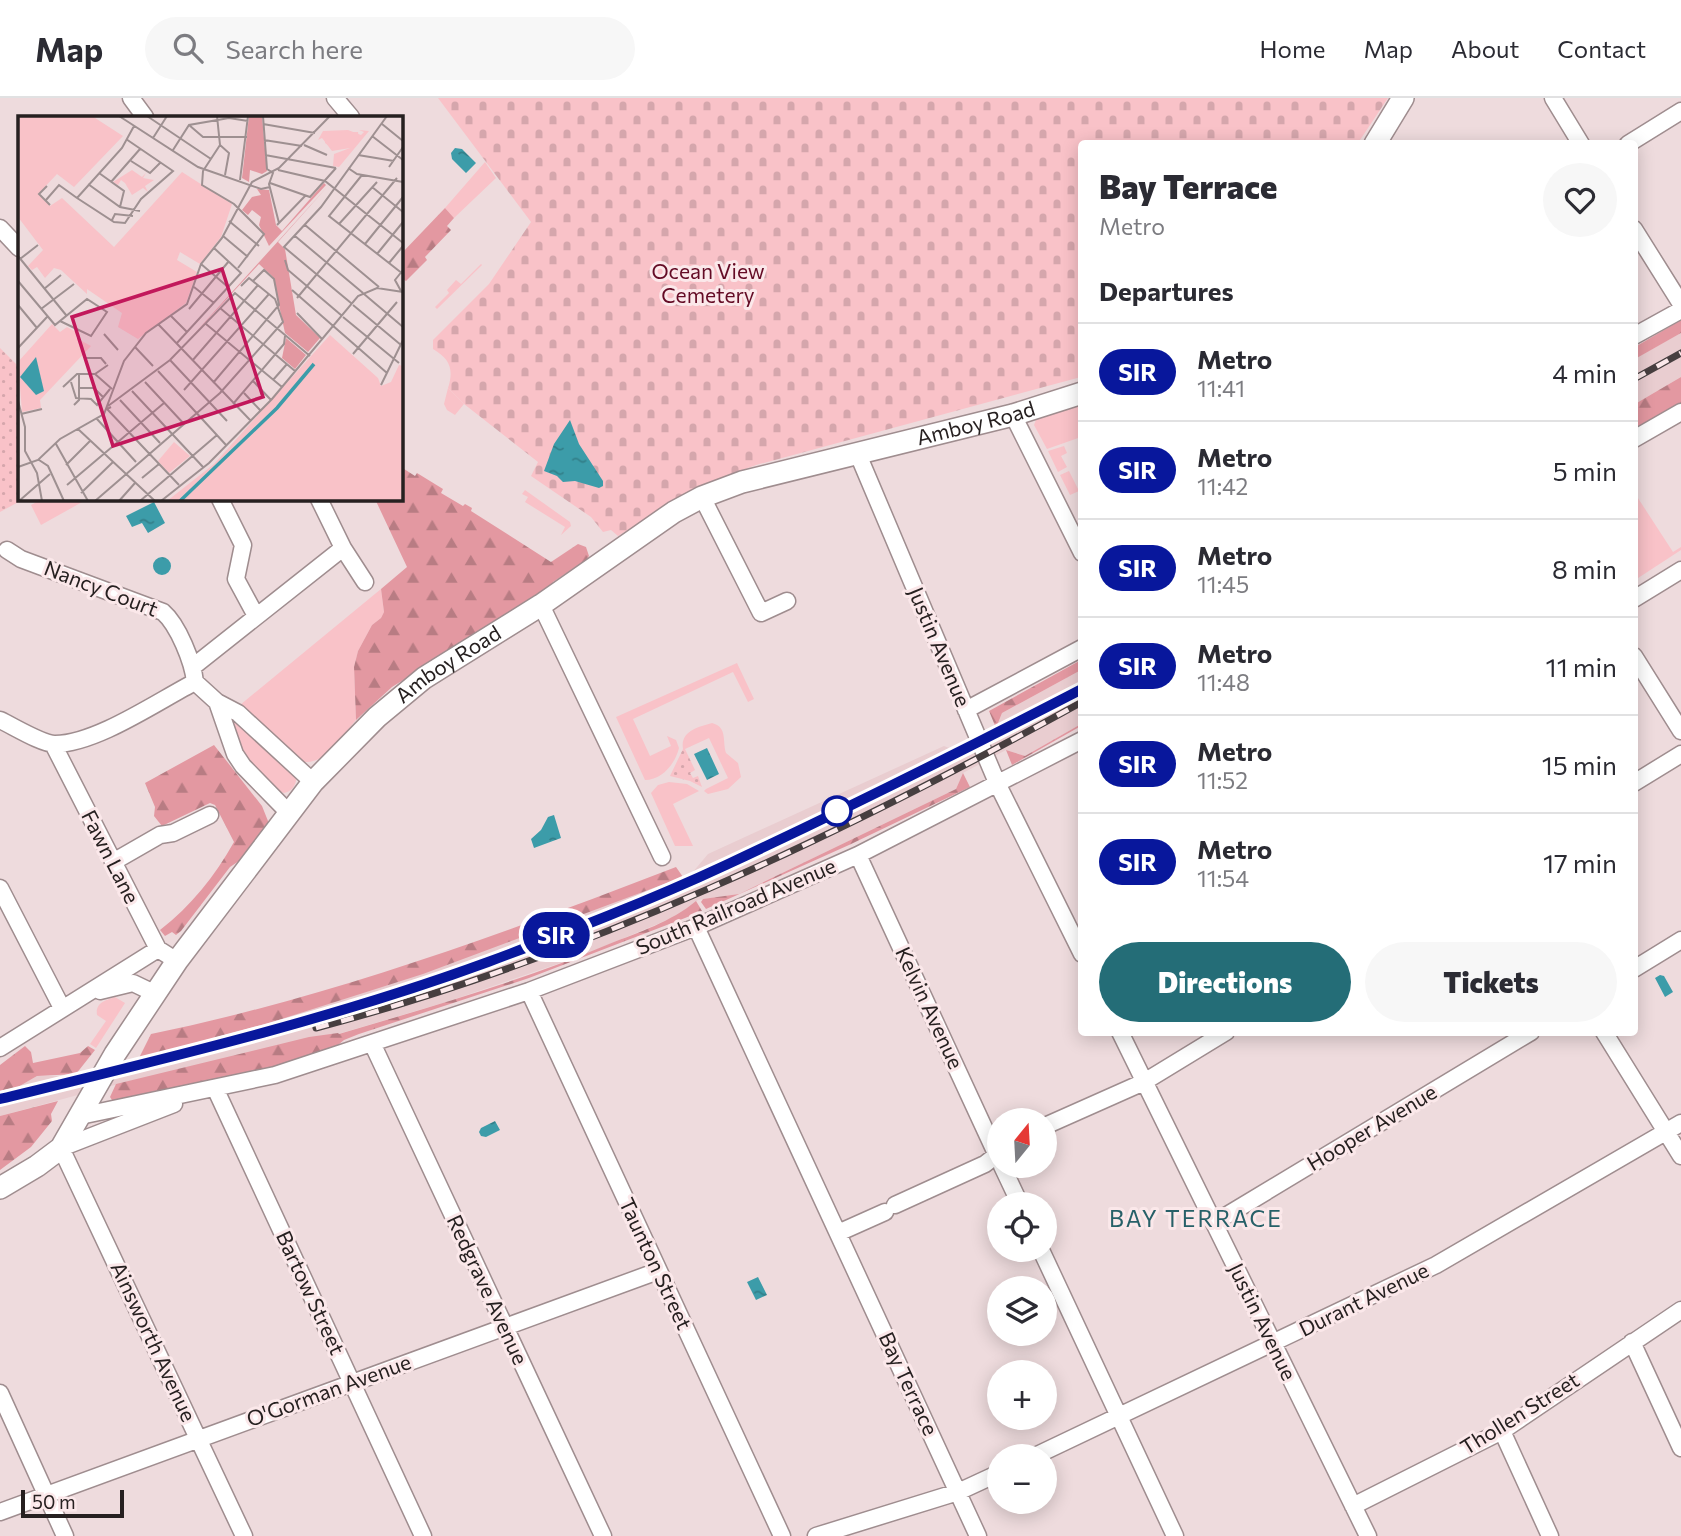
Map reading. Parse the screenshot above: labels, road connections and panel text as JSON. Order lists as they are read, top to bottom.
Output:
{
  "streets": {
    "main road": ["Amboy Road"],
    "street": [
      "Nancy Court",
      "Justin Avenue",
      "Fawn Lane",
      "South Railroad Avenue",
      "Kelvin Avenue",
      "Hooper Avenue",
      "Taunton Street",
      "Redgrave Avenue",
      "Bartow Street",
      "Durant Avenue",
      "Ainsworth Avenue",
      "Bay Terrace",
      "O'Gorman Avenue",
      "Thollen Street"
    ]
  },
  "crossings": [
    ["Amboy Road", "Justin Avenue"],
    ["Amboy Road", "South Railroad Avenue"],
    ["Amboy Road", "Ainsworth Avenue"],
    ["Justin Avenue", "South Railroad Avenue"],
    ["Justin Avenue", "Hooper Avenue"],
    ["Justin Avenue", "Durant Avenue"],
    ["Justin Avenue", "Thollen Street"],
    ["South Railroad Avenue", "Kelvin Avenue"],
    ["South Railroad Avenue", "Taunton Street"],
    ["South Railroad Avenue", "Redgrave Avenue"],
    ["South Railroad Avenue", "Bartow Street"],
    ["South Railroad Avenue", "Ainsworth Avenue"],
    ["South Railroad Avenue", "Bay Terrace"],
    ["Taunton Street", "O'Gorman Avenue"],
    ["Redgrave Avenue", "O'Gorman Avenue"],
    ["Bartow Street", "O'Gorman Avenue"],
    ["Ainsworth Avenue", "O'Gorman Avenue"]
  ],
  "districts": ["BAY TERRACE"],
  "parks": ["Ocean View Cemetery"],
  "lines": ["metro line SIR"],
  "scale_bar": "50 m",
  "north": "top",
  "page": {
    "header": "Map",
    "search": "Search here",
    "nav": [
      "Home",
      "Map",
      "About",
      "Contact"
    ],
    "on_map": "SIR",
    "heading": [
      ["Bay Terrace", "Metro"],
      "Departures"
    ],
    "list": [
      {
        "mark": "SIR",
        "name": "Metro",
        "note": "11:41",
        "value": "4 min"
      },
      {
        "mark": "SIR",
        "name": "Metro",
        "note": "11:42",
        "value": "5 min"
      },
      {
        "mark": "SIR",
        "name": "Metro",
        "note": "11:45",
        "value": "8 min"
      },
      {
        "mark": "SIR",
        "name": "Metro",
        "note": "11:48",
        "value": "11 min"
      },
      {
        "mark": "SIR",
        "name": "Metro",
        "note": "11:52",
        "value": "15 min"
      },
      {
        "mark": "SIR",
        "name": "Metro",
        "note": "11:54",
        "value": "17 min"
      }
    ],
    "buttons": ["Directions", "Tickets"],
    "map_buttons": ["+", "−"],
    "scale": "50 m"
  }
}
